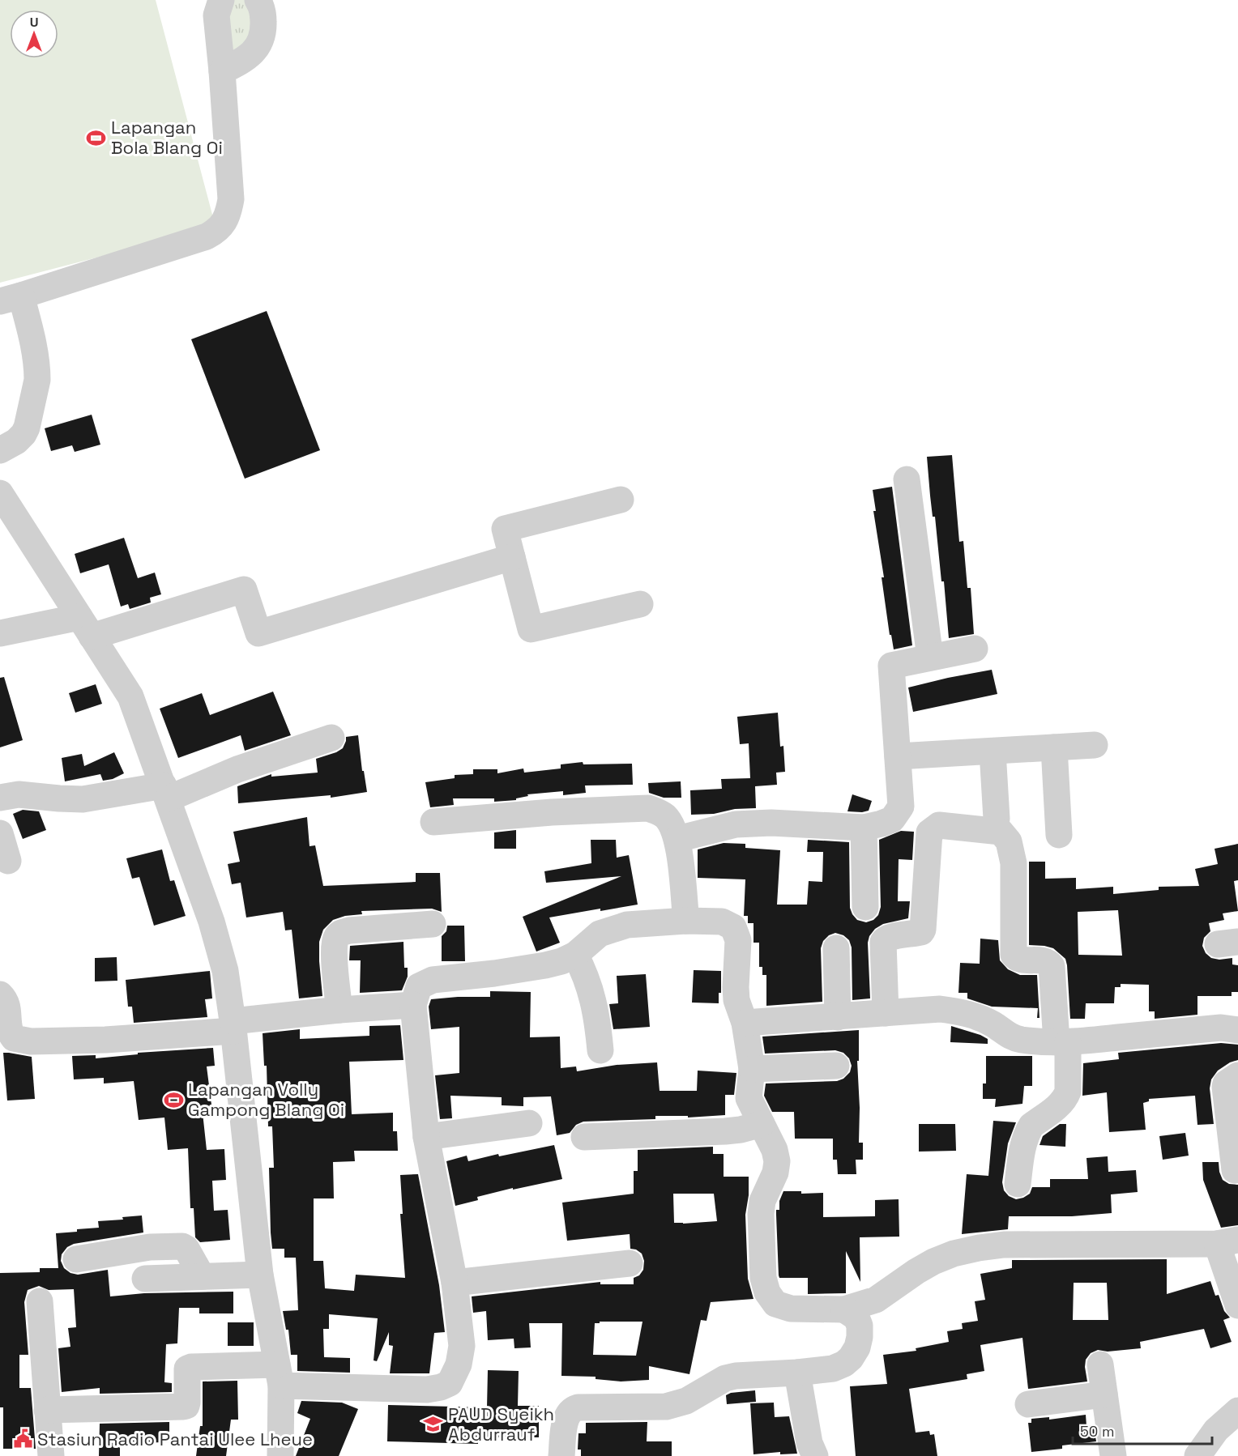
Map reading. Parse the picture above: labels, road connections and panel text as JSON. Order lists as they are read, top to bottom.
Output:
{
  "places": {
    "sports": ["Lapangan Bola Blang Oi", "Lapangan Volly Gampong Blang Oi"],
    "school or university": ["PAUD Syeikh Abdurrauf"],
    "public building": ["Stasiun Radio Pantai Ulee Lheue"]
  },
  "scale_bar": "50 m",
  "north": "top"
}
